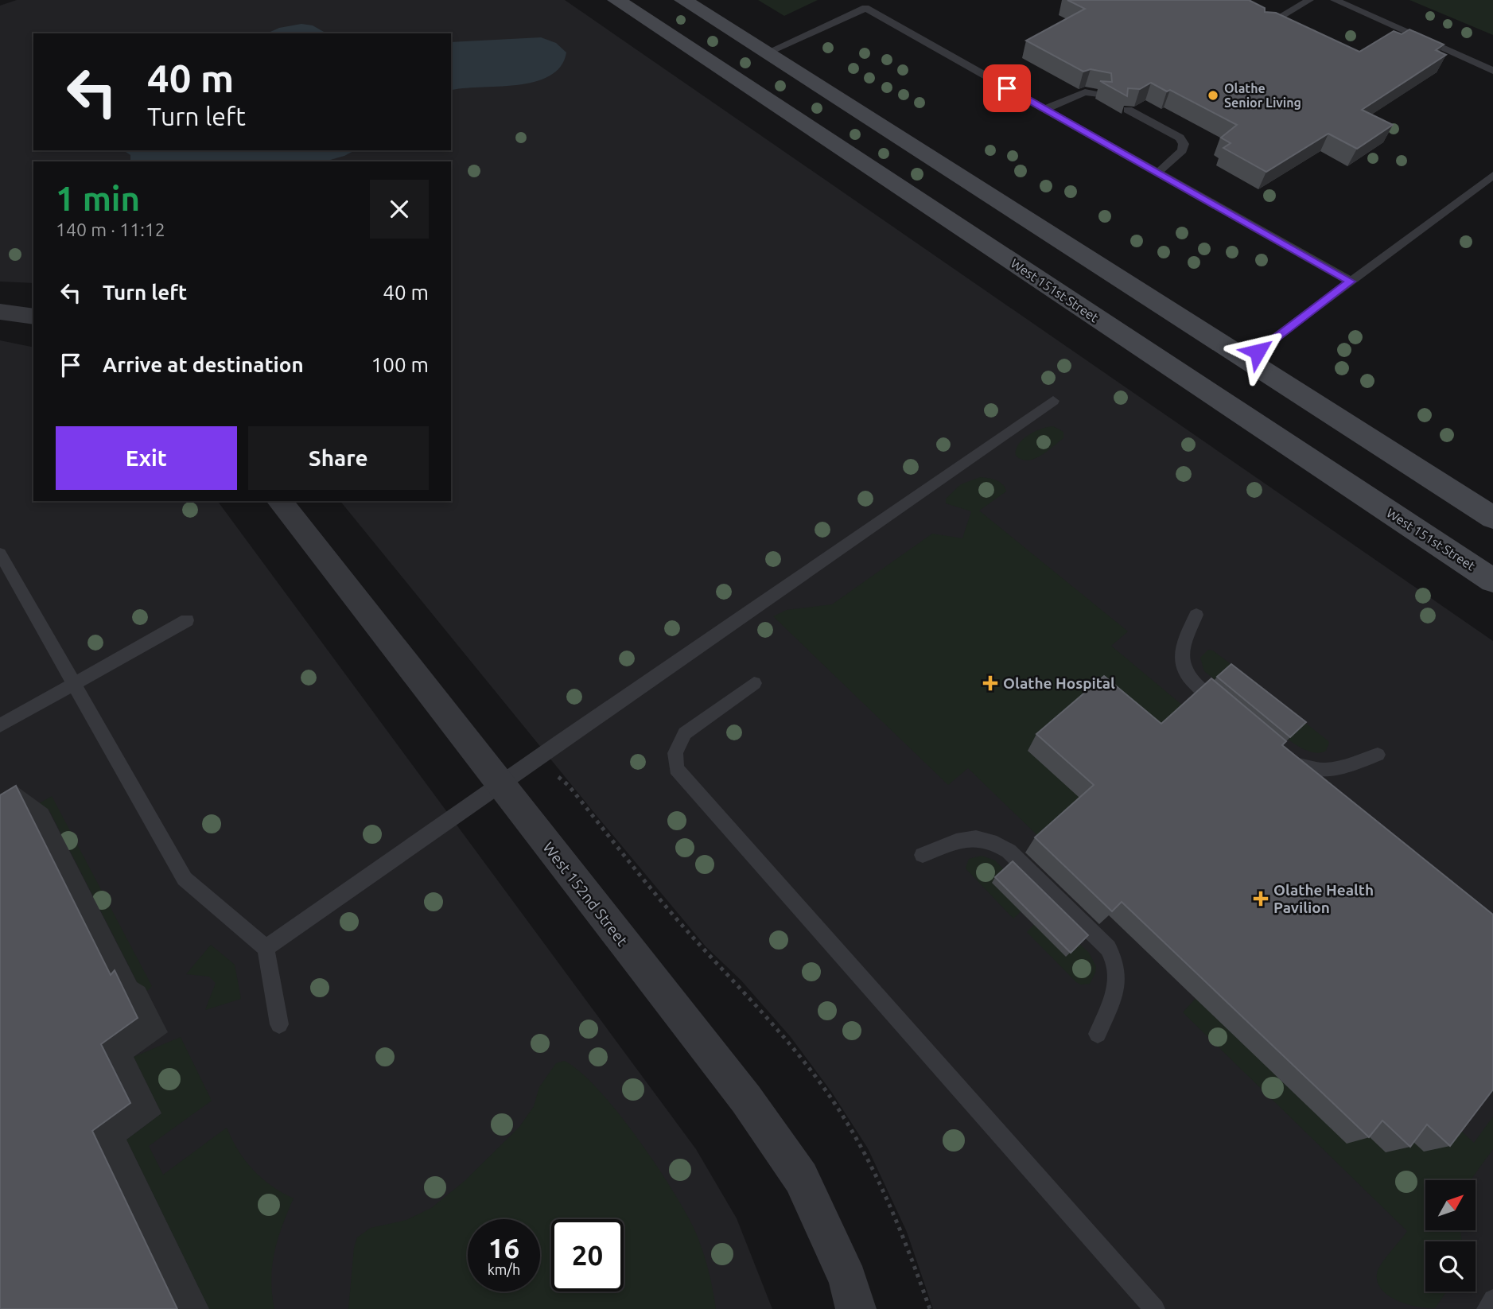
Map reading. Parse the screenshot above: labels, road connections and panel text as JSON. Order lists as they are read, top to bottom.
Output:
{
  "streets": {
    "main road": ["West 151st Street"],
    "street": ["West 152nd Street"]
  },
  "places": {
    "other": ["Olathe Senior Living"],
    "health": ["Olathe Hospital", "Olathe Health Pavilion"]
  },
  "north": "top right",
  "page": {
    "turn": ["40 m", "Turn left"],
    "heading": ["1 min", "140 m · 11:12"],
    "list": [
      {
        "name": "Turn left",
        "value": "40 m"
      },
      {
        "name": "Arrive at destination",
        "value": "100 m"
      }
    ],
    "buttons": ["Exit", "Share"],
    "speed": "16 km/h",
    "limit": "20"
  }
}
